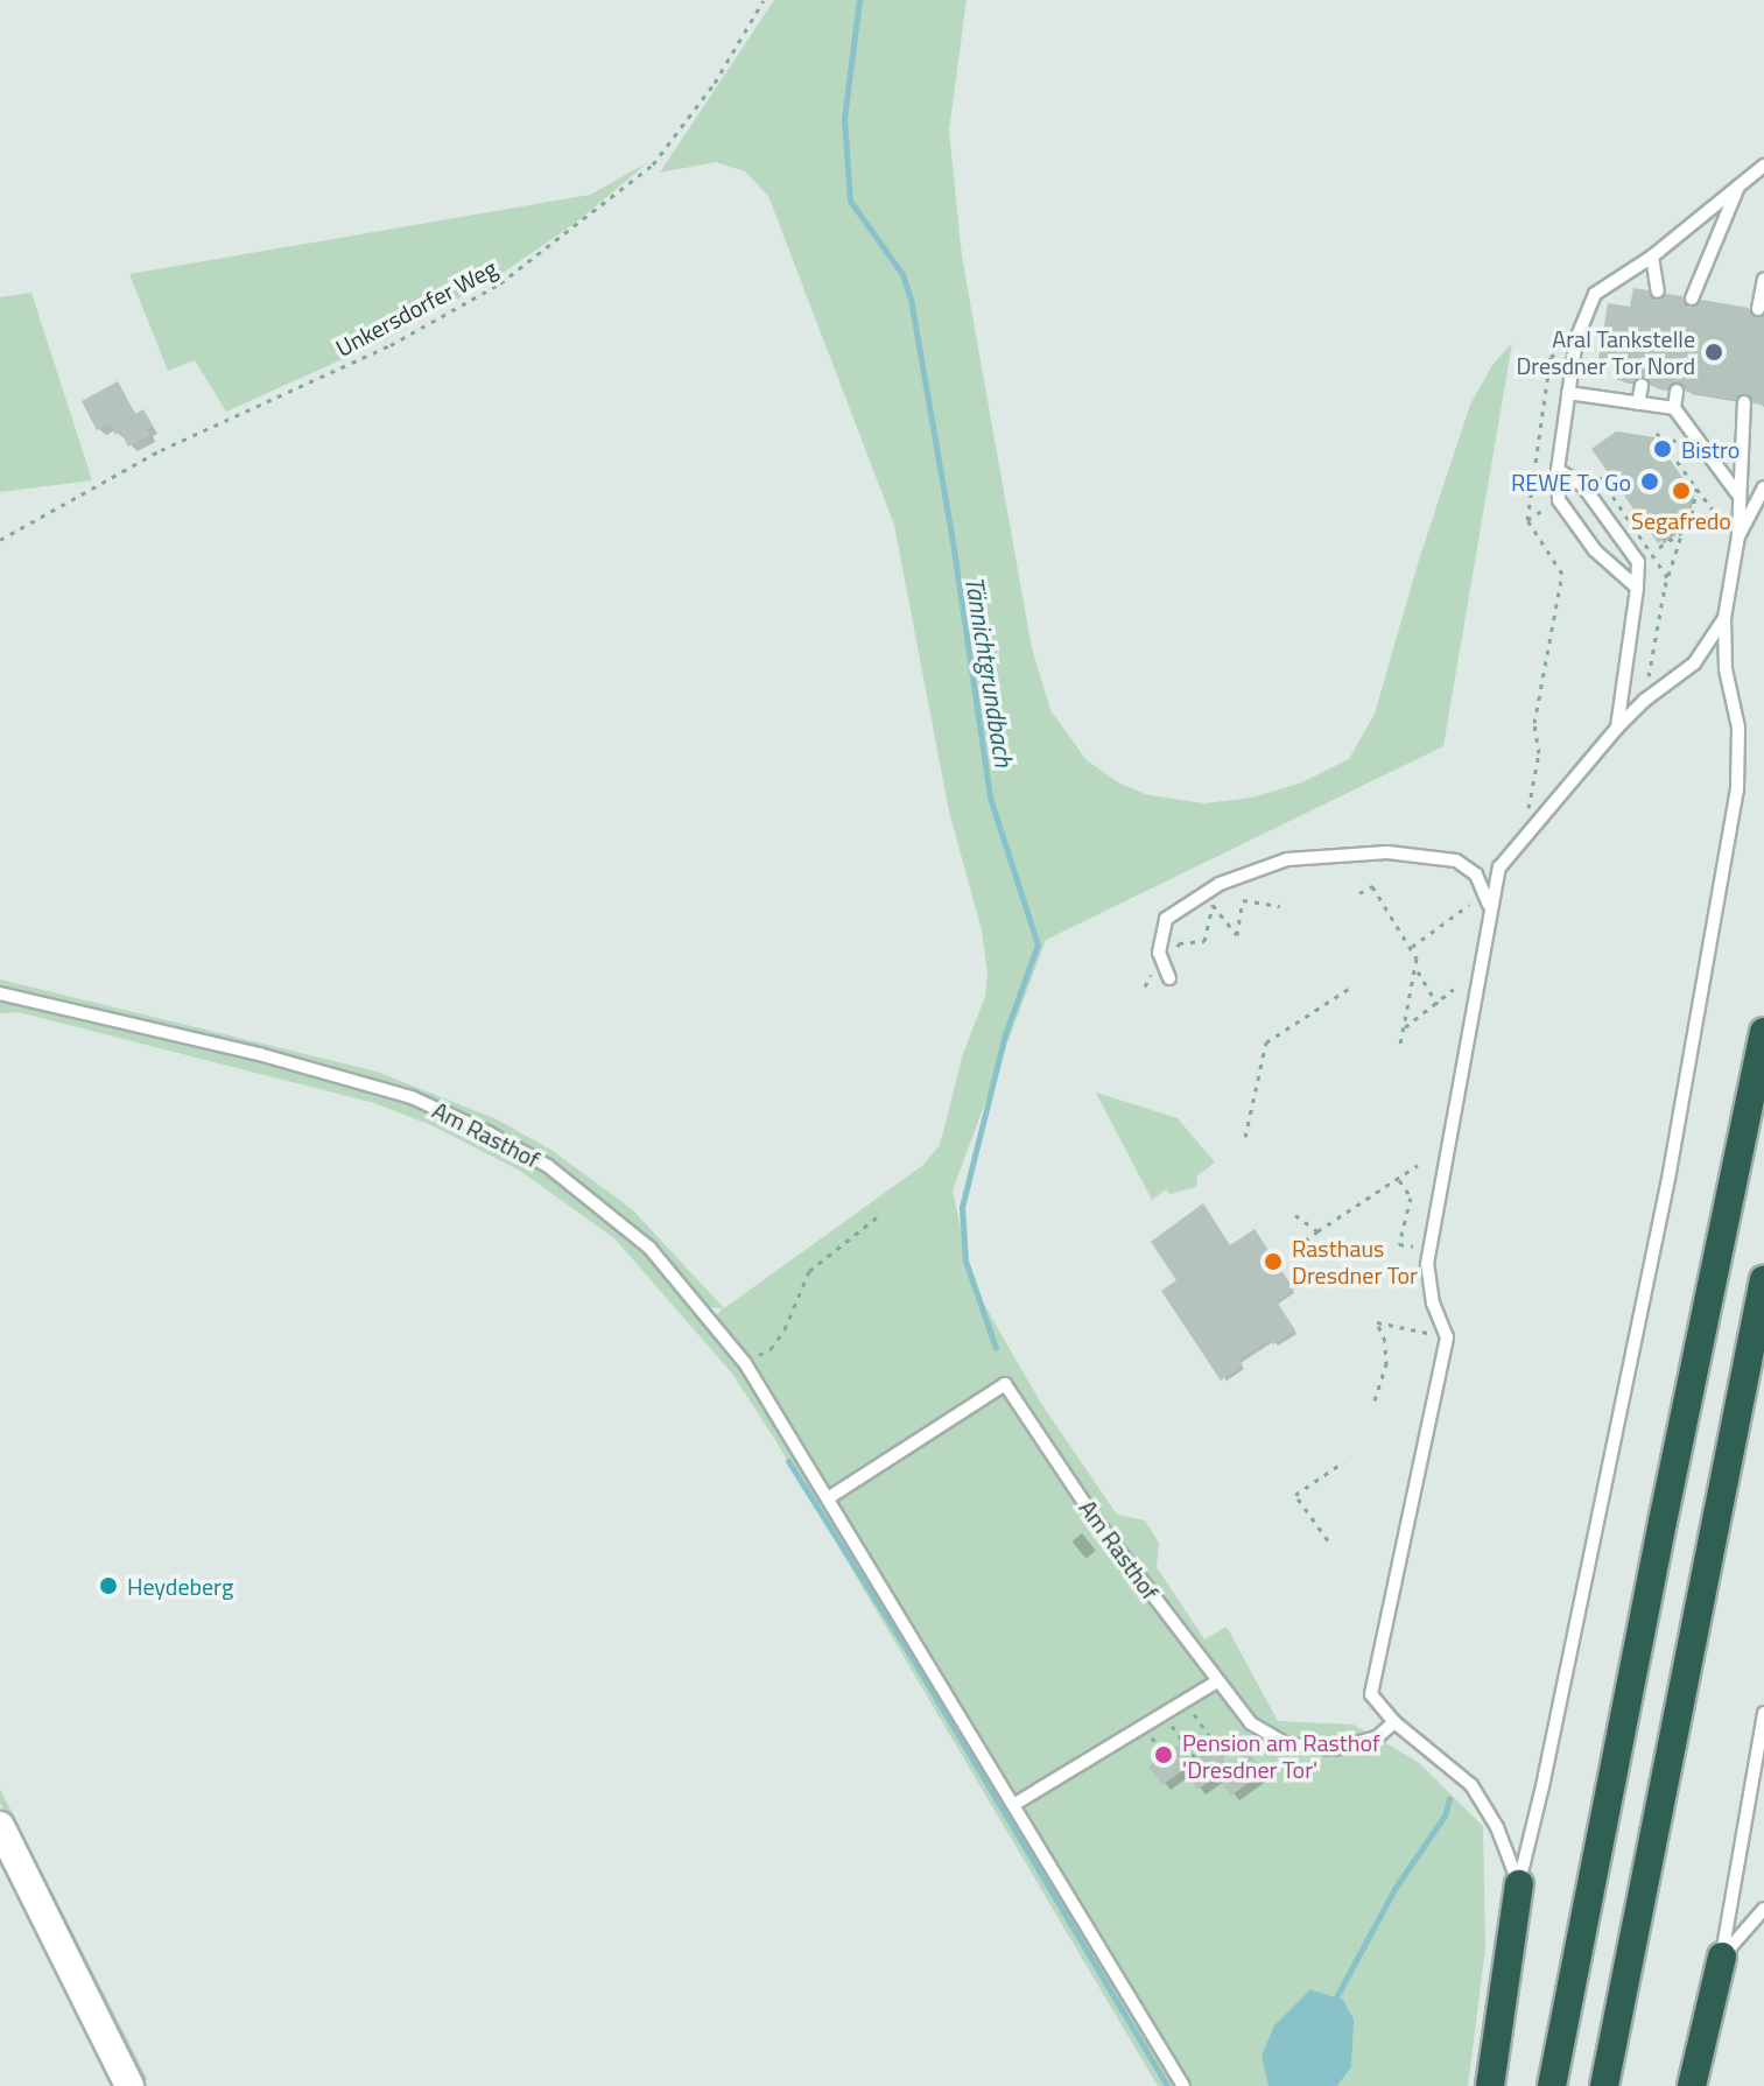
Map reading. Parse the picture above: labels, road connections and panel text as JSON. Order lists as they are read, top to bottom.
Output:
{
  "streets": {
    "lane": ["Am Rasthof"],
    "path": ["Unkersdorfer Weg"]
  },
  "water": ["Tännichtgrundbach"],
  "places": [
    "Aral Tankstelle Dresdner Tor Nord",
    "Bistro",
    "REWE To Go",
    "Segafredo",
    "Rasthaus Dresdner Tor",
    "Heydeberg",
    "Pension am Rasthof 'Dresdner Tor'"
  ]
}
